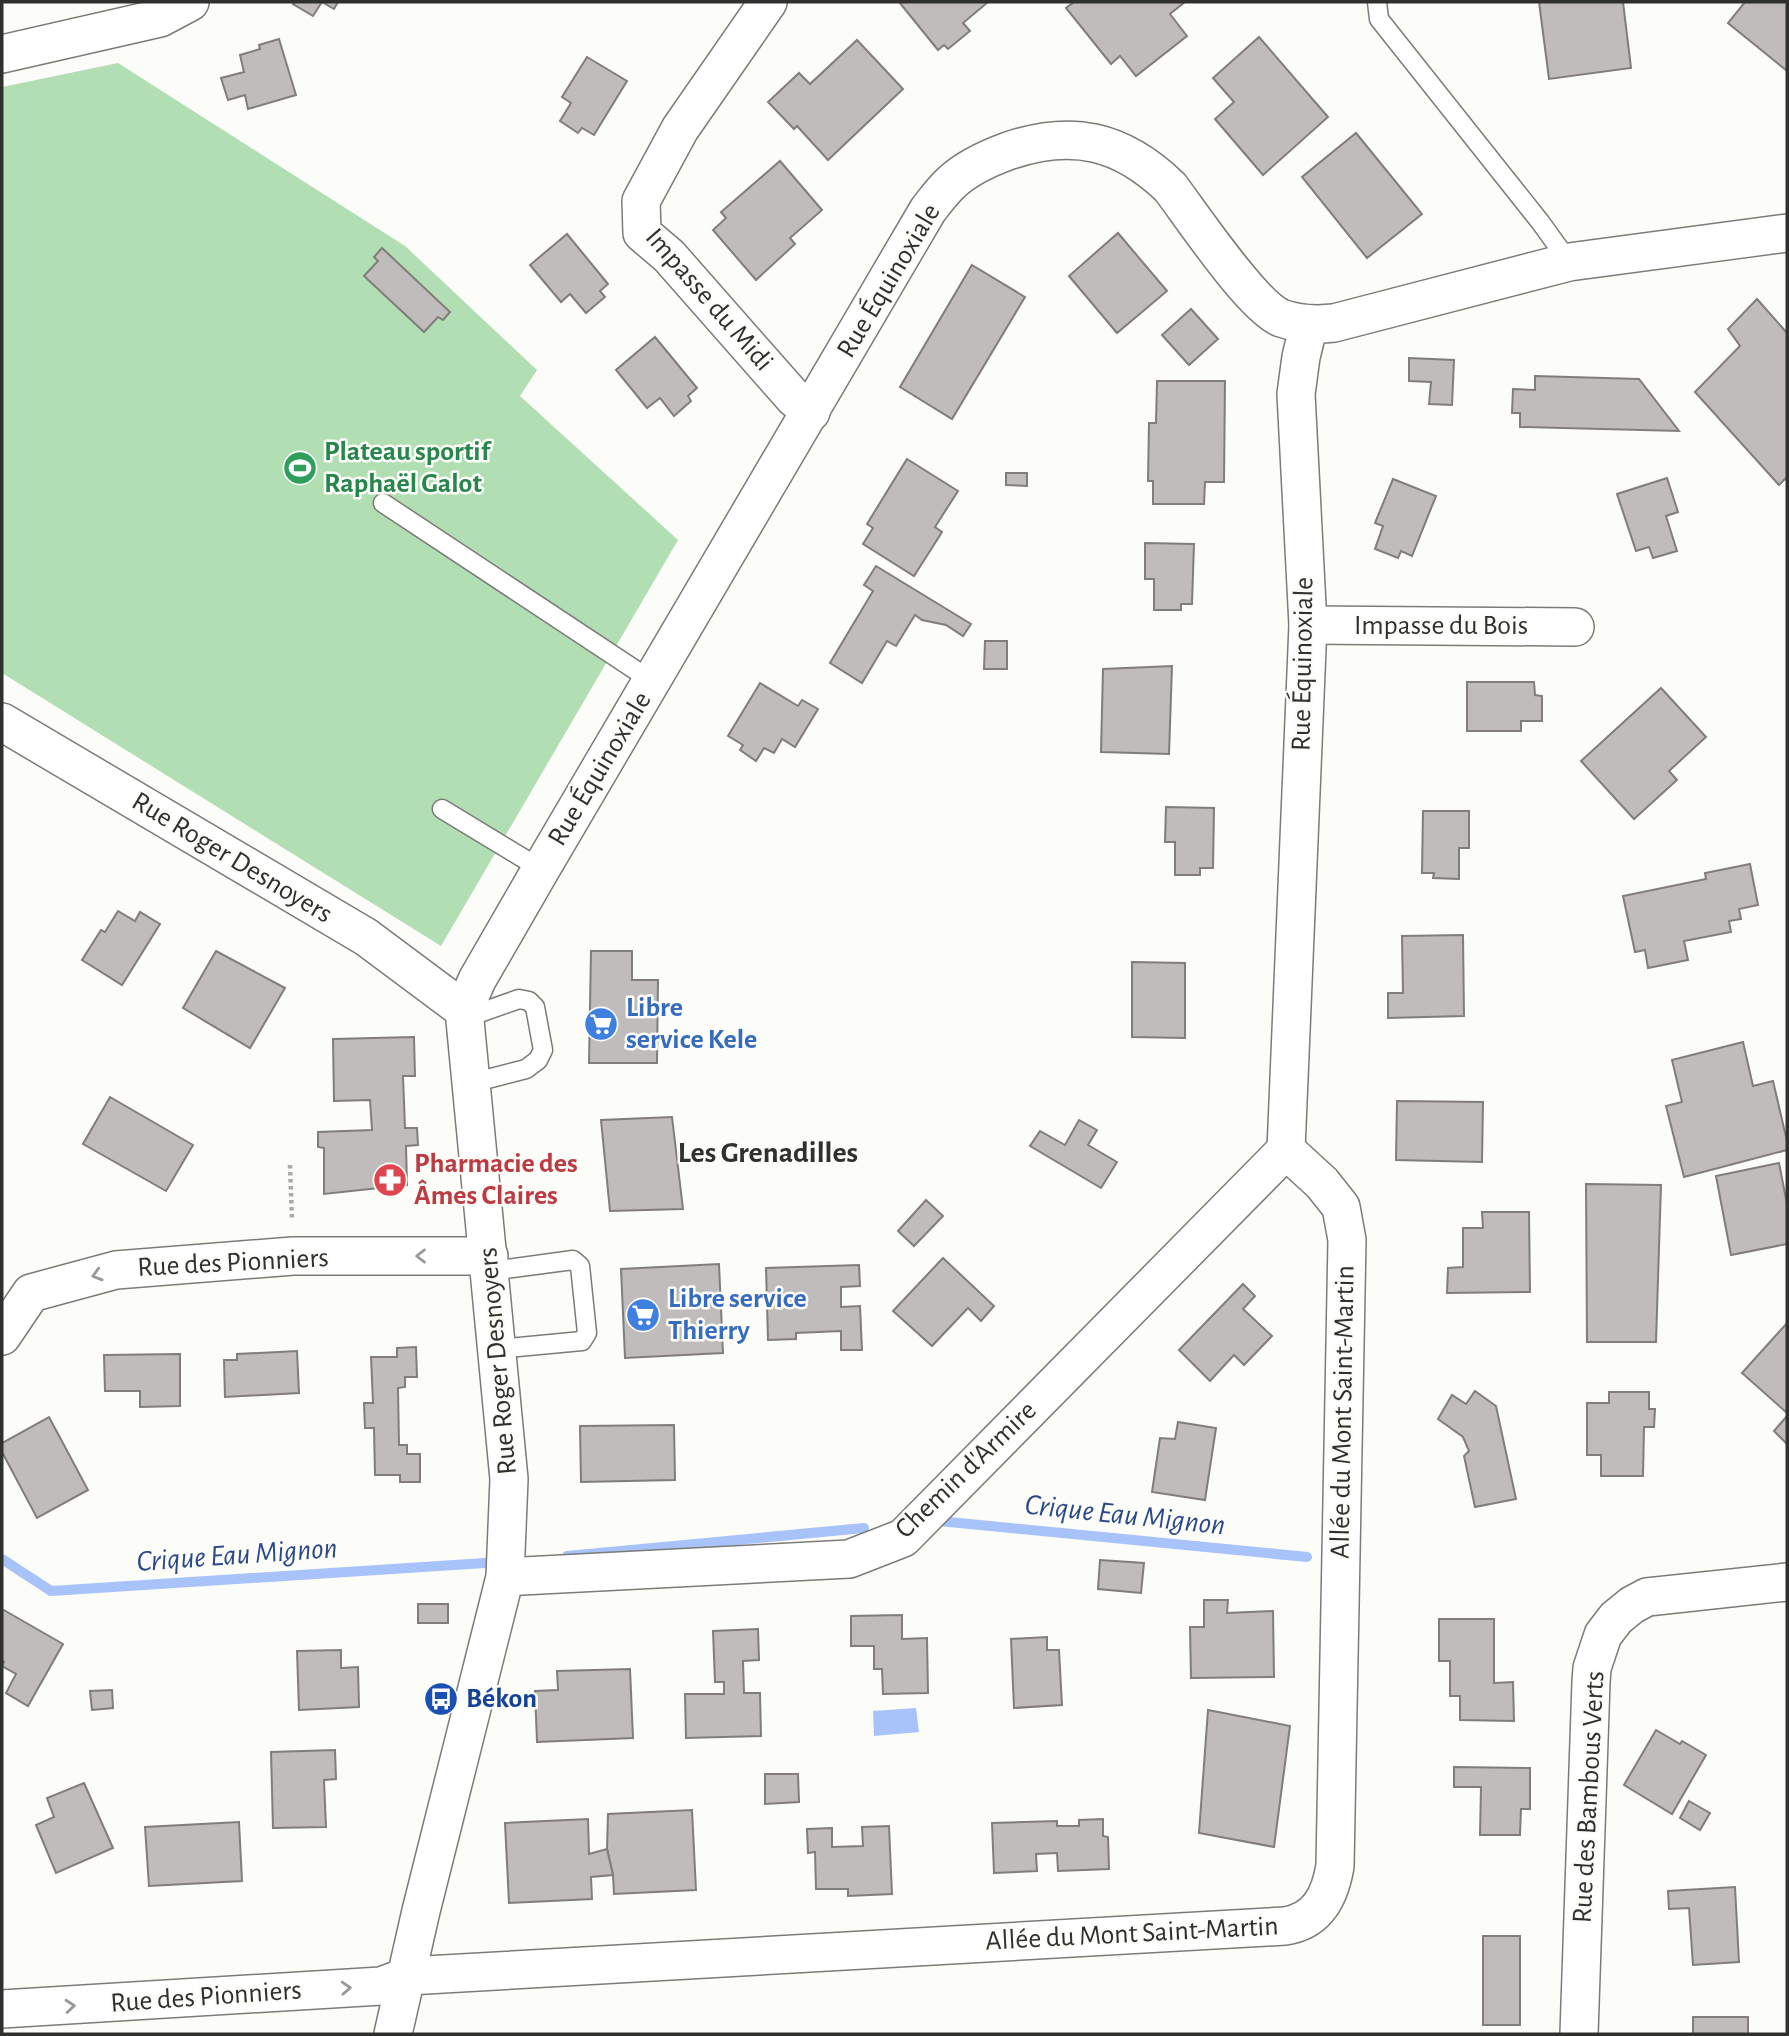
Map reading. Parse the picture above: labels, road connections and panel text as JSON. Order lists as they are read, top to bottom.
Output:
{
  "streets": {
    "street": [
      "Rue Équinoxiale",
      "Impasse du Midi",
      "Impasse du Bois",
      "Rue Roger Desnoyers",
      "Rue des Pionniers",
      "Allée du Mont Saint-Martin",
      "Chemin d'Armire",
      "Rue des Bambous Verts"
    ]
  },
  "crossings": [
    ["Rue Équinoxiale", "Impasse du Midi"],
    ["Rue Équinoxiale", "Impasse du Bois"],
    ["Rue Équinoxiale", "Rue Roger Desnoyers"],
    ["Rue Équinoxiale", "Allée du Mont Saint-Martin"],
    ["Rue Équinoxiale", "Chemin d'Armire"],
    ["Rue Roger Desnoyers", "Rue des Pionniers"],
    ["Rue Roger Desnoyers", "Allée du Mont Saint-Martin"],
    ["Rue Roger Desnoyers", "Chemin d'Armire"],
    ["Rue des Pionniers", "Allée du Mont Saint-Martin"],
    ["Allée du Mont Saint-Martin", "Chemin d'Armire"]
  ],
  "districts": ["Les Grenadilles"],
  "water": ["Crique Eau Mignon"],
  "places": {
    "sports": ["Plateau sportif Raphaël Galot"],
    "supermarket": ["Libre service Kele", "Libre service Thierry"],
    "pharmacy": ["Pharmacie des Âmes Claires"],
    "bus stop": ["Békon"]
  }
}
